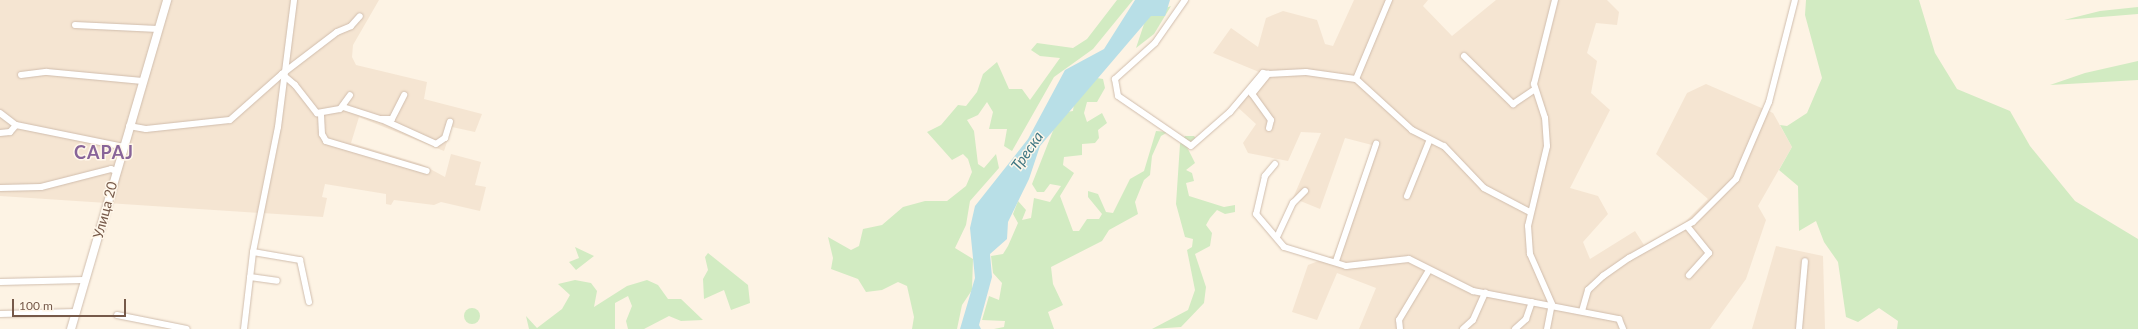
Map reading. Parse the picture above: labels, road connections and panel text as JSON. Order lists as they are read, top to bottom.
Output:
{
  "streets": {
    "street": ["Улица 20"]
  },
  "districts": ["САРАЈ"],
  "water": ["Треска"],
  "scale_bar": "100 m"
}
